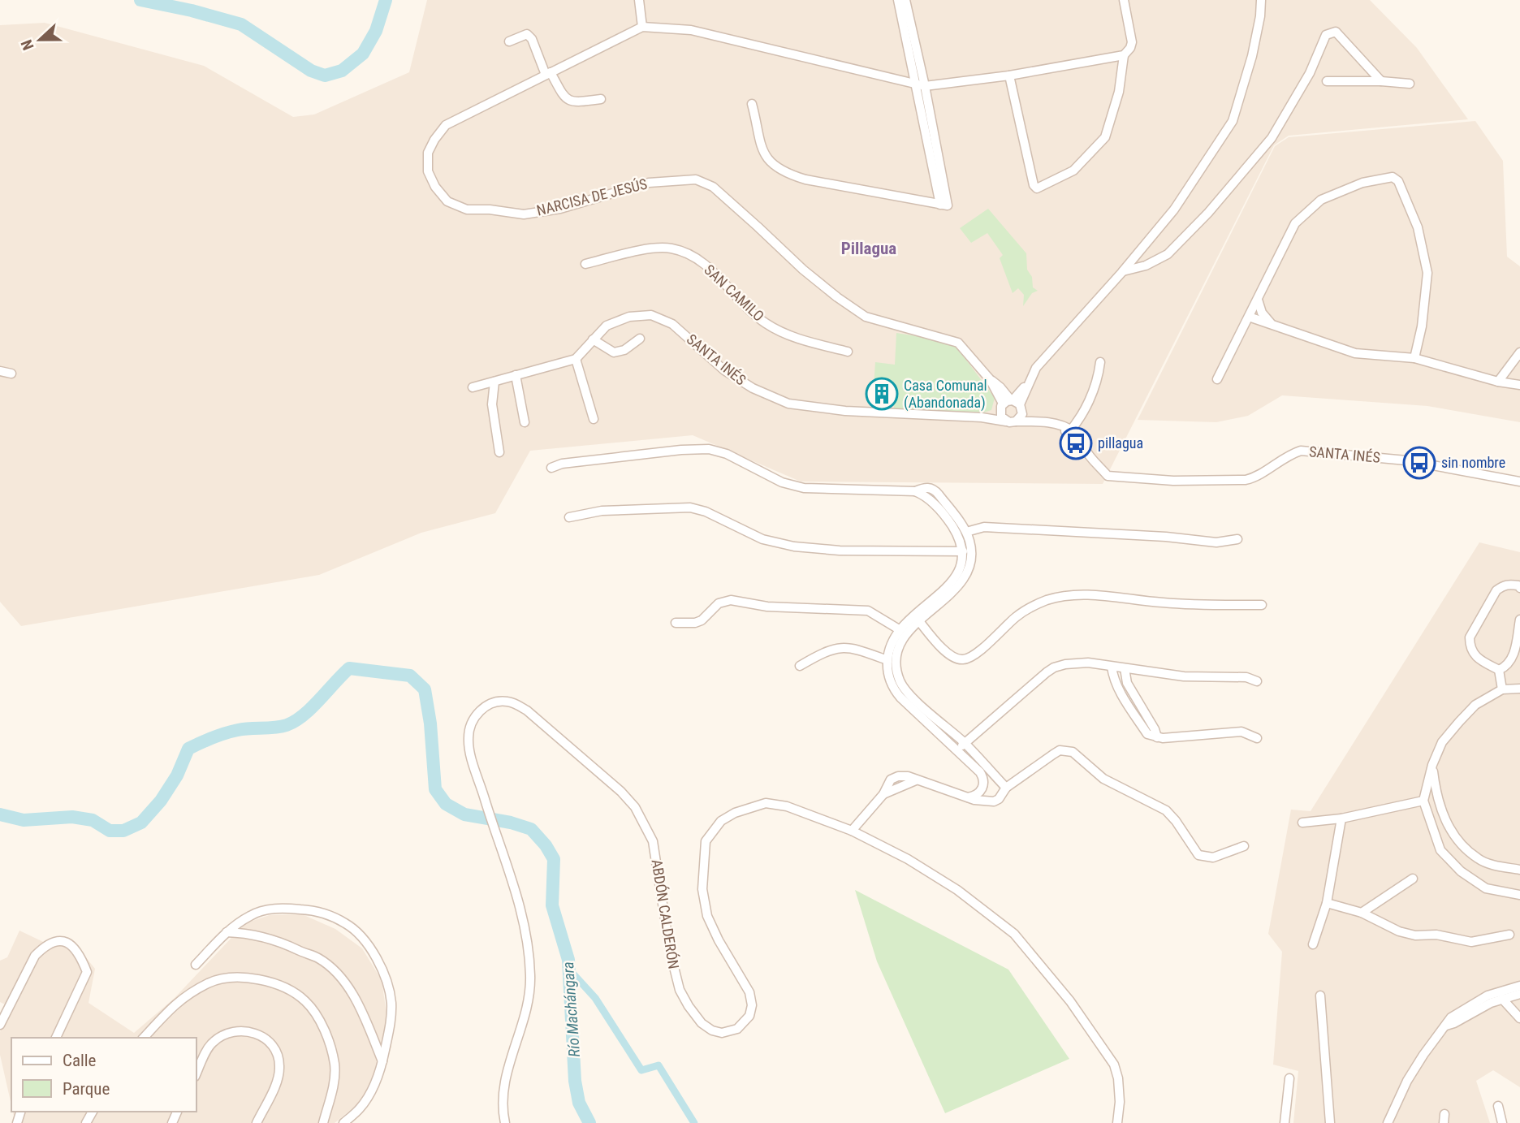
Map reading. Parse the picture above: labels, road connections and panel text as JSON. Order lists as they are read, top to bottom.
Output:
{
  "streets": {
    "street": [
      "NARCISA DE JESÚS",
      "SAN CAMILO",
      "SANTA INÉS",
      "ABDÓN CALDERÓN"
    ]
  },
  "districts": ["Pillagua"],
  "water": ["Río Machángara"],
  "places": {
    "building": ["Casa Comunal (Abandonada)"],
    "bus stop": ["pillagua", "sin nombre"]
  },
  "legend": ["Calle", "Parque"],
  "north": "left"
}
